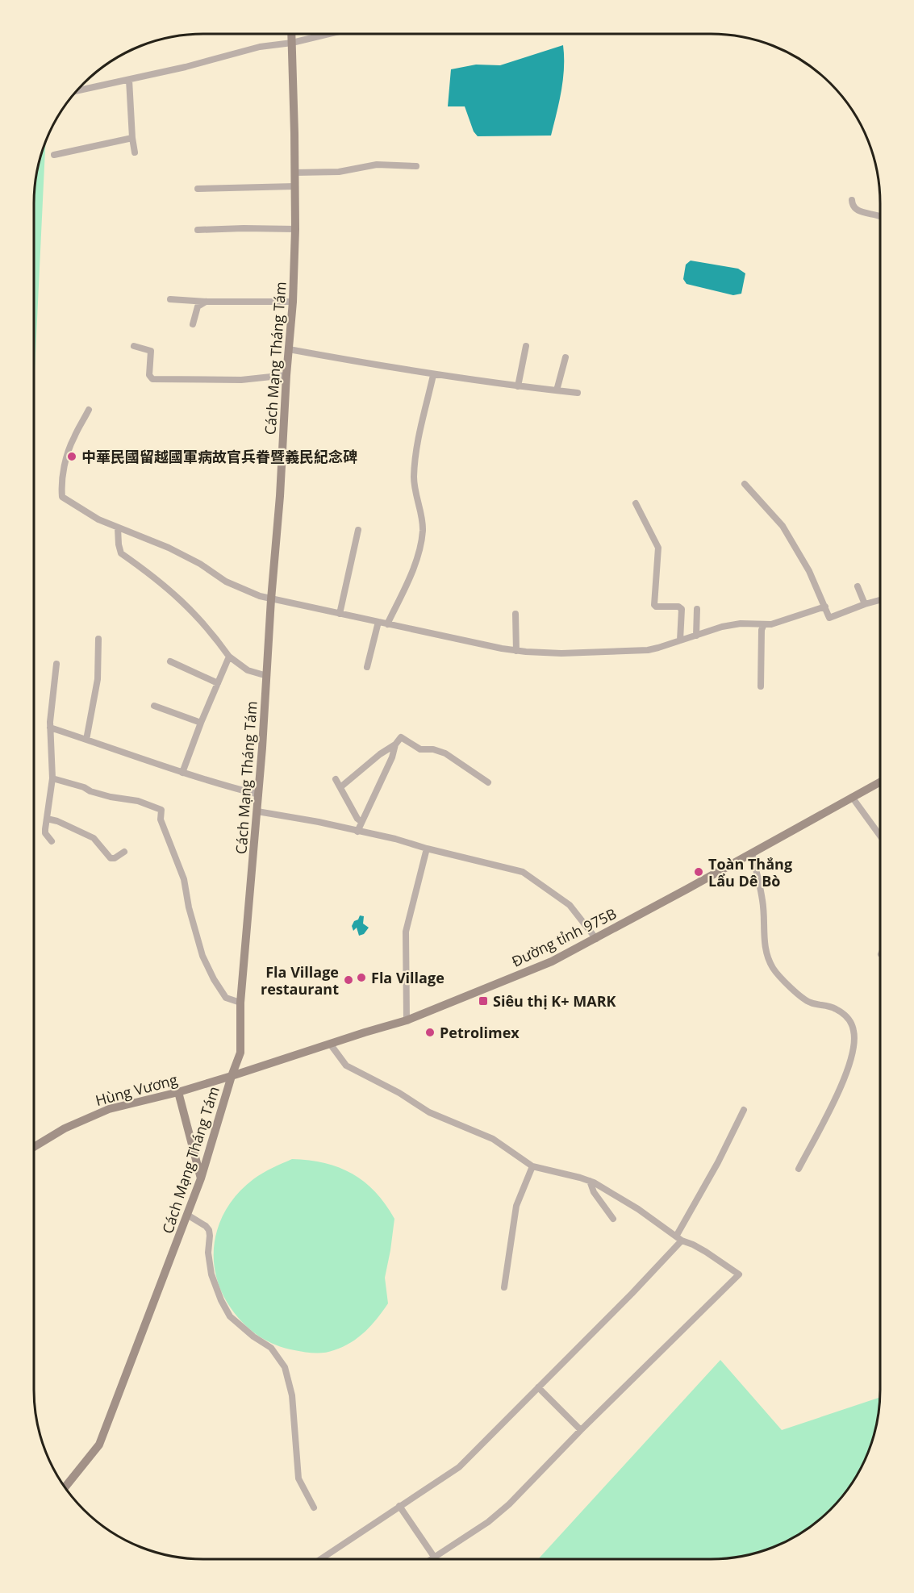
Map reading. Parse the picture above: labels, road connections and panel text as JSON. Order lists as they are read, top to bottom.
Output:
{
  "streets": {
    "street": ["Cách Mạng Tháng Tám", "Đường tỉnh 975B", "Hùng Vương"]
  },
  "crossings": [
    ["Cách Mạng Tháng Tám", "Đường tỉnh 975B"],
    ["Cách Mạng Tháng Tám", "Hùng Vương"],
    ["Đường tỉnh 975B", "Hùng Vương"]
  ],
  "places": {
    "other": [
      "中華民國留越國軍病故官兵眷暨義民紀念碑",
      "Toàn Thắng Lẩu Dê Bò",
      "Fla Village",
      "Fla Village restaurant",
      "Petrolimex"
    ],
    "transit": ["Siêu thị K+ MARK"]
  }
}
